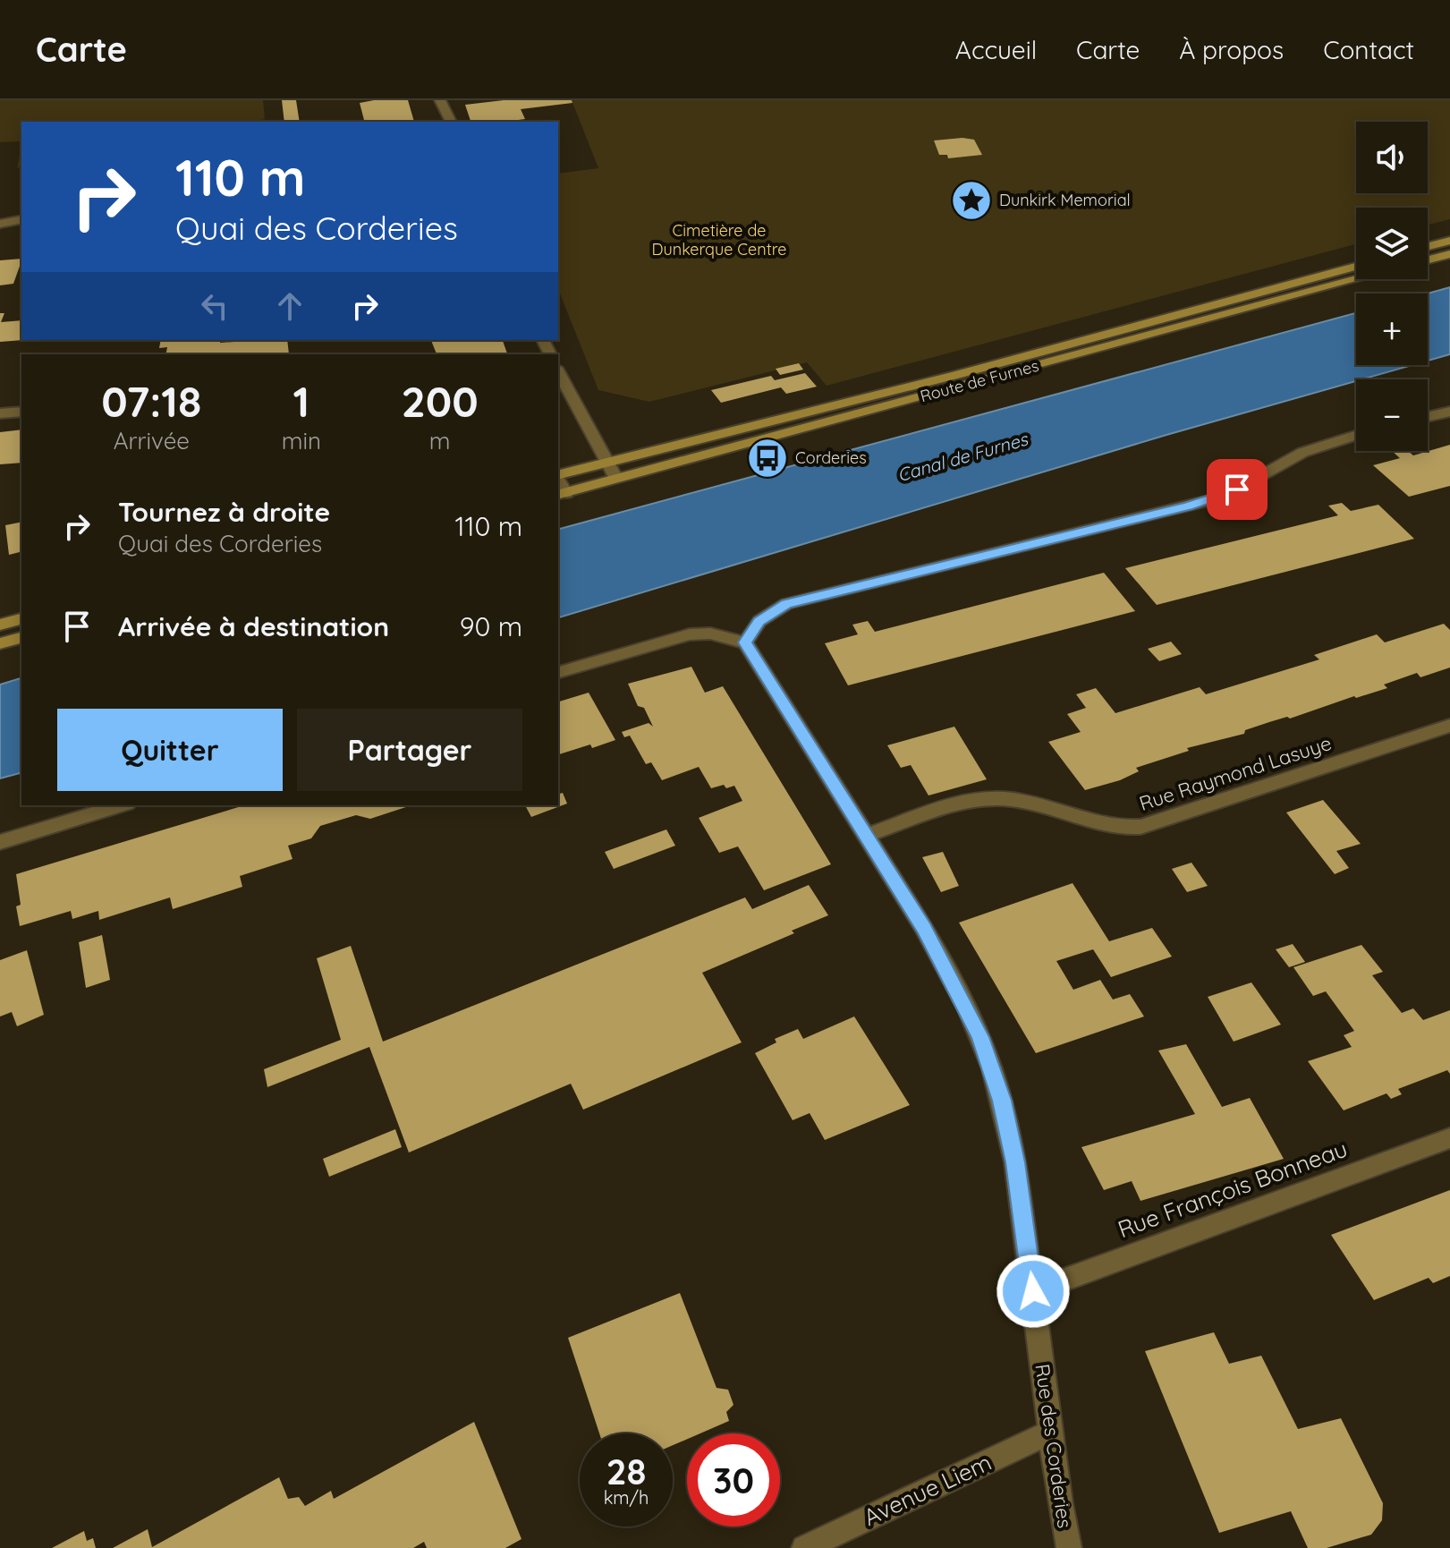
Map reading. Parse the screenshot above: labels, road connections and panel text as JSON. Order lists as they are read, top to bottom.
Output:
{
  "streets": {
    "main road": ["Route de Furnes"],
    "street": [
      "Rue Raymond Lasuye",
      "Rue François Bonneau",
      "Rue des Corderies",
      "Avenue Liem"
    ]
  },
  "crossings": [
    ["Rue Raymond Lasuye", "Rue des Corderies"],
    ["Rue François Bonneau", "Rue des Corderies"],
    ["Rue des Corderies", "Avenue Liem"]
  ],
  "water": ["Canal de Furnes"],
  "parks": ["Cimetière de Dunkerque Centre"],
  "places": {
    "place": ["Dunkirk Memorial"],
    "bus stop": ["Corderies"]
  },
  "page": {
    "header": "Carte",
    "nav": [
      "Accueil",
      "Carte",
      "À propos",
      "Contact"
    ],
    "map_buttons": ["+", "−"],
    "turn": ["110 m", "Quai des Corderies"],
    "eta": [
      "07:18",
      "Arrivée",
      "1",
      "min",
      "200",
      "m"
    ],
    "list": [
      {
        "name": "Tournez à droite",
        "note": "Quai des Corderies",
        "value": "110 m"
      },
      {
        "name": "Arrivée à destination",
        "value": "90 m"
      }
    ],
    "buttons": ["Quitter", "Partager"],
    "speed": "28 km/h",
    "limit": "30"
  }
}
